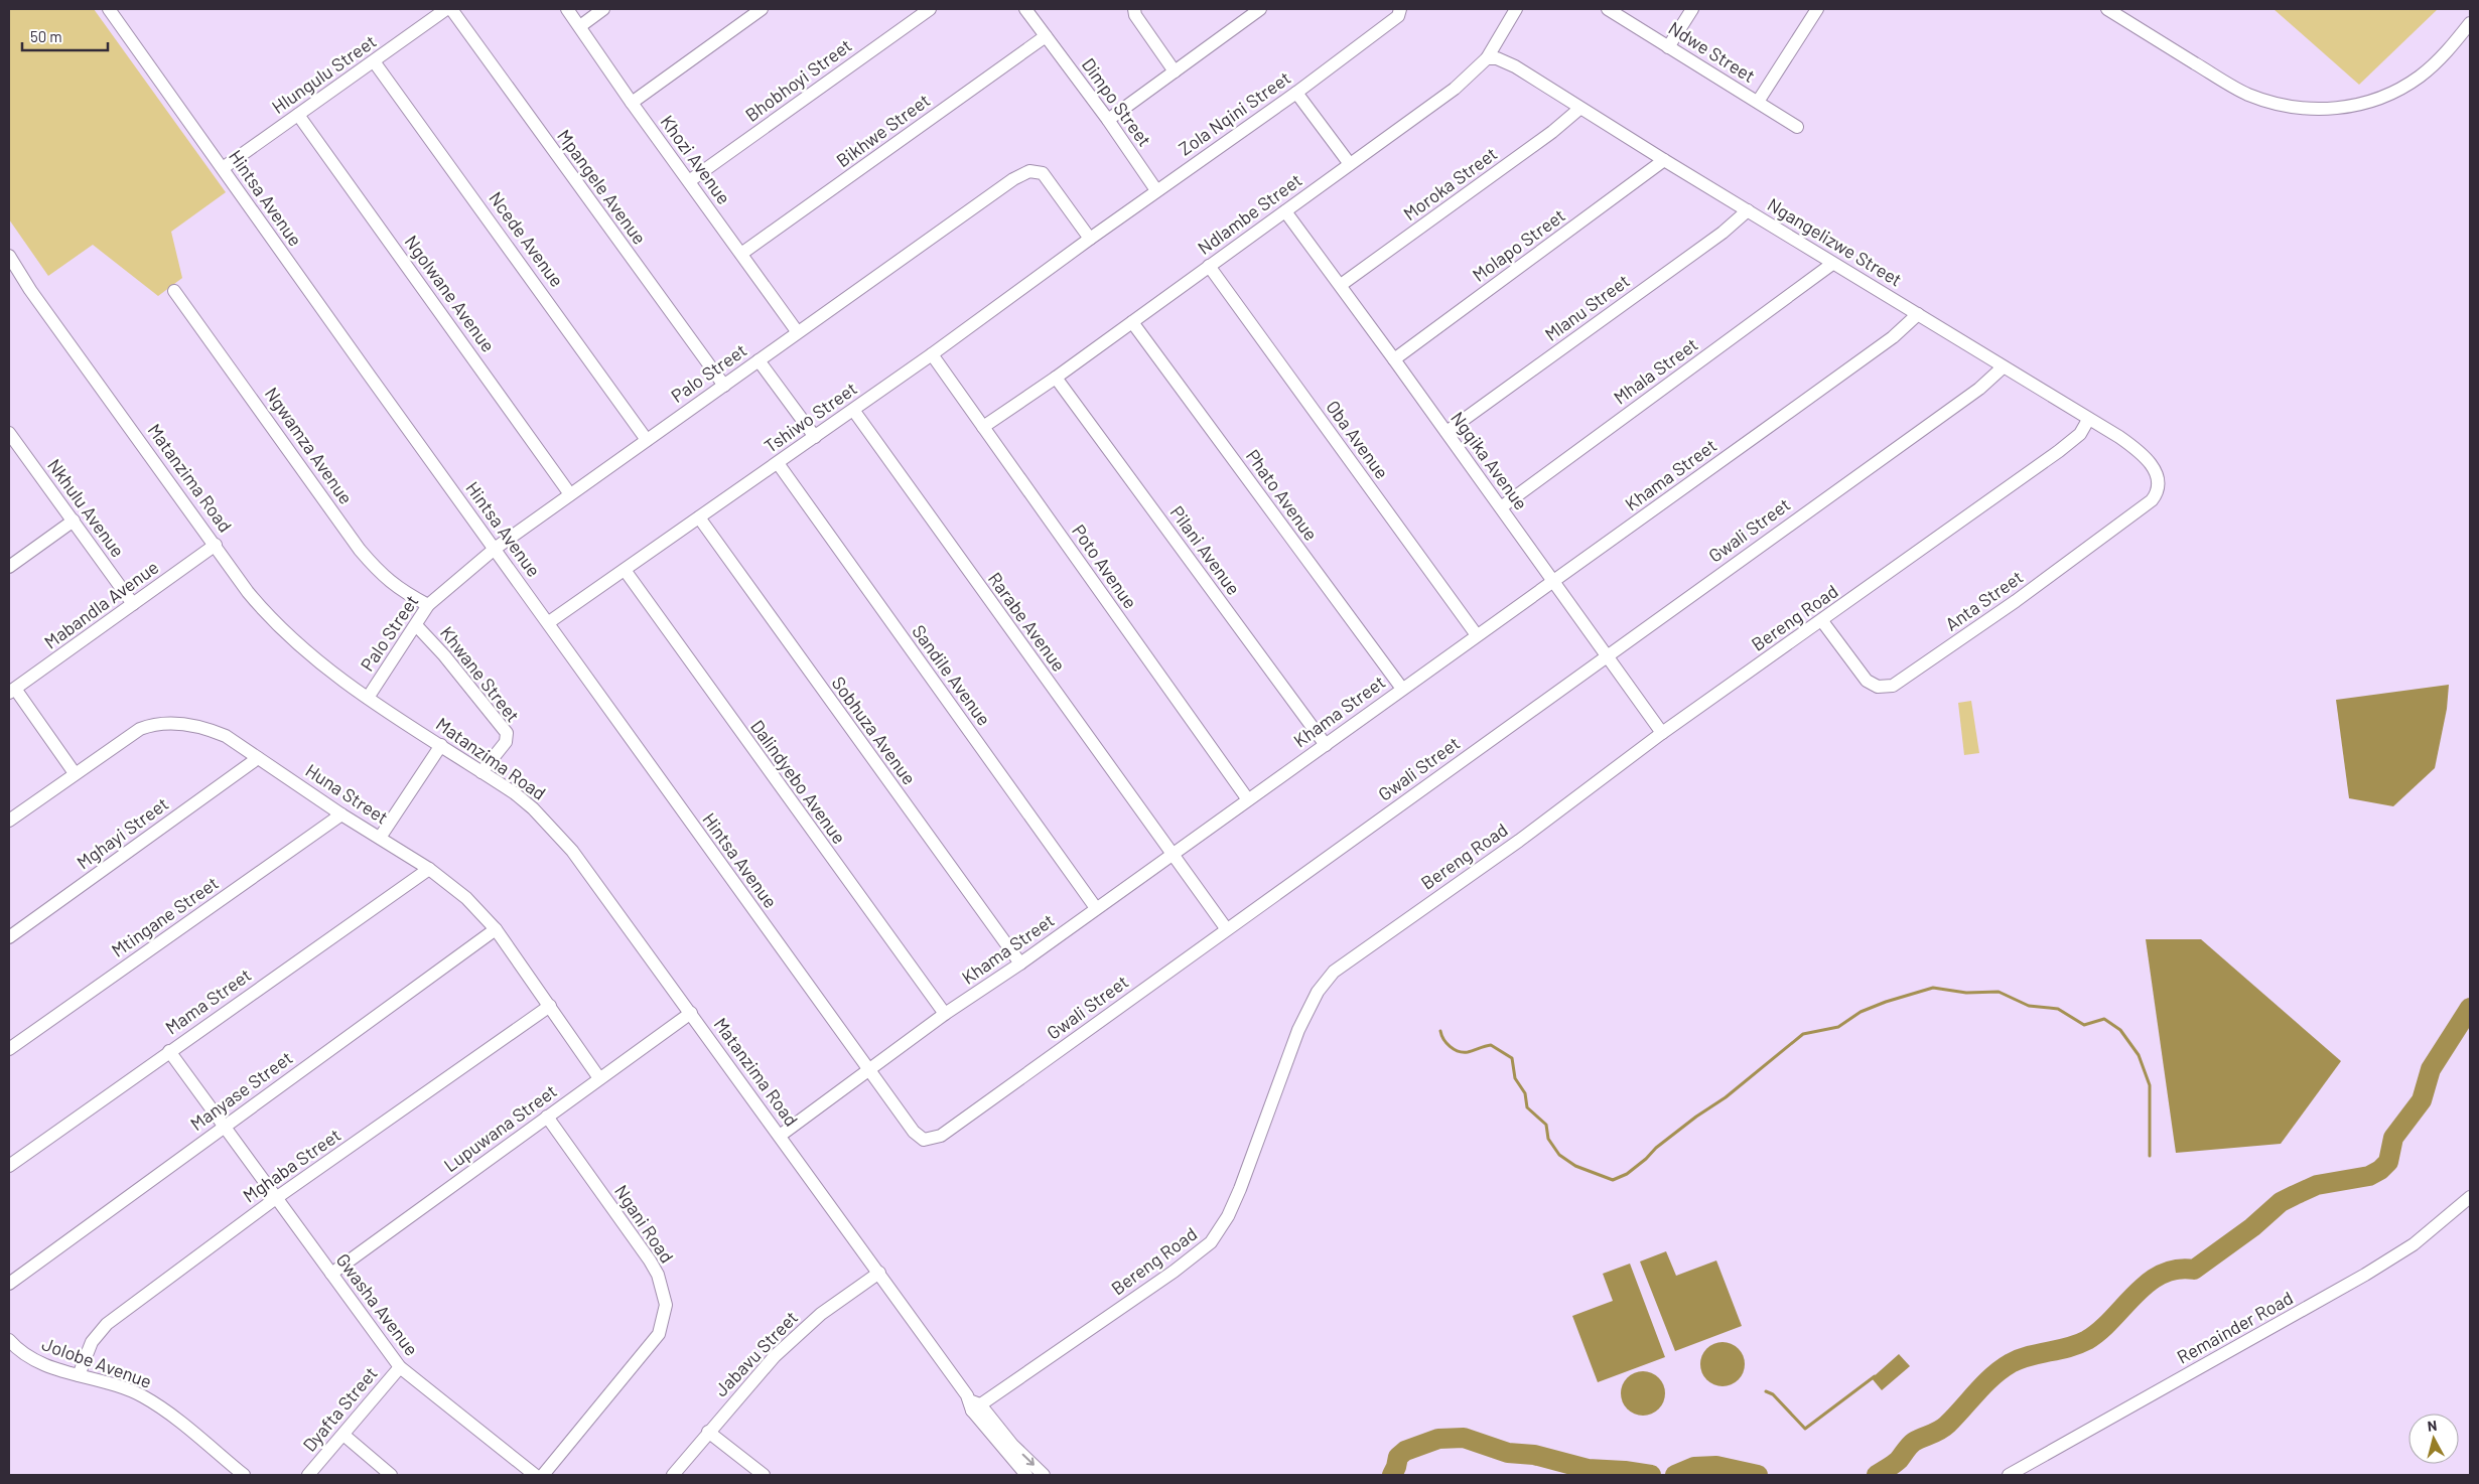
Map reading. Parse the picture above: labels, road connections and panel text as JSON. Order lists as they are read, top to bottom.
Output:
{
  "streets": {
    "street": [
      "Ndwe Street",
      "Hlungulu Street",
      "Bhobhoyi Street",
      "Dimpo Street",
      "Zola Nqini Street",
      "Bikhwe Street",
      "Khozi Avenue",
      "Moroka Street",
      "Mpangele Avenue",
      "Hintsa Avenue",
      "Ndlambe Street",
      "Ncede Avenue",
      "Ngangelizwe Street",
      "Molapo Street",
      "Ngolwane Avenue",
      "Mlanu Street",
      "Mhala Street",
      "Palo Street",
      "Tshiwo Street",
      "Oba Avenue",
      "Ngwamza Avenue",
      "Ngqika Avenue",
      "Khama Street",
      "Matanzima Road",
      "Phato Avenue",
      "Nkhulu Avenue",
      "Gwali Street",
      "Pilani Avenue",
      "Poto Avenue",
      "Anta Street",
      "Mabandla Avenue",
      "Bereng Road",
      "Rarabe Avenue",
      "Khwane Street",
      "Sandile Avenue",
      "Sobhuza Avenue",
      "Dalindyebo Avenue",
      "Huna Street",
      "Mghayi Street",
      "Mtingane Street",
      "Mama Street",
      "Manyase Street",
      "Lupuwana Street",
      "Mghaba Street",
      "Ngani Road",
      "Gwasha Avenue",
      "Remainder Road",
      "Jabavu Street",
      "Jolobe Avenue",
      "Dyafta Street"
    ]
  },
  "crossings": [
    ["Hlungulu Street", "Hintsa Avenue"],
    ["Hlungulu Street", "Ncede Avenue"],
    ["Hlungulu Street", "Ngolwane Avenue"],
    ["Bhobhoyi Street", "Khozi Avenue"],
    ["Dimpo Street", "Zola Nqini Street"],
    ["Dimpo Street", "Bikhwe Street"],
    ["Zola Nqini Street", "Palo Street"],
    ["Zola Nqini Street", "Tshiwo Street"],
    ["Bikhwe Street", "Khozi Avenue"],
    ["Khozi Avenue", "Palo Street"],
    ["Moroka Street", "Ngangelizwe Street"],
    ["Moroka Street", "Ngqika Avenue"],
    ["Mpangele Avenue", "Palo Street"],
    ["Hintsa Avenue", "Palo Street"],
    ["Hintsa Avenue", "Tshiwo Street"],
    ["Hintsa Avenue", "Khama Street"],
    ["Hintsa Avenue", "Gwali Street"],
    ["Ndlambe Street", "Ngangelizwe Street"],
    ["Ndlambe Street", "Oba Avenue"],
    ["Ndlambe Street", "Ngqika Avenue"],
    ["Ndlambe Street", "Phato Avenue"],
    ["Ndlambe Street", "Pilani Avenue"],
    ["Ndlambe Street", "Poto Avenue"],
    ["Ncede Avenue", "Palo Street"],
    ["Ngangelizwe Street", "Molapo Street"],
    ["Ngangelizwe Street", "Mlanu Street"],
    ["Ngangelizwe Street", "Mhala Street"],
    ["Ngangelizwe Street", "Khama Street"],
    ["Ngangelizwe Street", "Gwali Street"],
    ["Ngangelizwe Street", "Anta Street"],
    ["Ngangelizwe Street", "Bereng Road"],
    ["Molapo Street", "Ngqika Avenue"],
    ["Ngolwane Avenue", "Palo Street"],
    ["Mlanu Street", "Ngqika Avenue"],
    ["Mhala Street", "Ngqika Avenue"],
    ["Palo Street", "Tshiwo Street"],
    ["Palo Street", "Ngwamza Avenue"],
    ["Palo Street", "Matanzima Road"],
    ["Palo Street", "Khwane Street"],
    ["Tshiwo Street", "Poto Avenue"],
    ["Tshiwo Street", "Rarabe Avenue"],
    ["Tshiwo Street", "Sandile Avenue"],
    ["Tshiwo Street", "Sobhuza Avenue"],
    ["Tshiwo Street", "Dalindyebo Avenue"],
    ["Oba Avenue", "Khama Street"],
    ["Ngqika Avenue", "Khama Street"],
    ["Ngqika Avenue", "Gwali Street"],
    ["Ngqika Avenue", "Bereng Road"],
    ["Khama Street", "Matanzima Road"],
    ["Khama Street", "Phato Avenue"],
    ["Khama Street", "Gwali Street"],
    ["Khama Street", "Pilani Avenue"],
    ["Khama Street", "Poto Avenue"],
    ["Khama Street", "Rarabe Avenue"],
    ["Khama Street", "Sandile Avenue"],
    ["Khama Street", "Sobhuza Avenue"],
    ["Khama Street", "Dalindyebo Avenue"],
    ["Matanzima Road", "Mabandla Avenue"],
    ["Matanzima Road", "Bereng Road"],
    ["Matanzima Road", "Khwane Street"],
    ["Matanzima Road", "Lupuwana Street"],
    ["Matanzima Road", "Jabavu Street"],
    ["Nkhulu Avenue", "Mabandla Avenue"],
    ["Gwali Street", "Rarabe Avenue"],
    ["Anta Street", "Bereng Road"],
    ["Huna Street", "Mghayi Street"],
    ["Huna Street", "Mtingane Street"],
    ["Huna Street", "Mama Street"],
    ["Huna Street", "Manyase Street"],
    ["Huna Street", "Lupuwana Street"],
    ["Huna Street", "Mghaba Street"],
    ["Mama Street", "Gwasha Avenue"],
    ["Manyase Street", "Gwasha Avenue"],
    ["Lupuwana Street", "Ngani Road"],
    ["Lupuwana Street", "Gwasha Avenue"],
    ["Mghaba Street", "Gwasha Avenue"],
    ["Mghaba Street", "Jolobe Avenue"],
    ["Gwasha Avenue", "Dyafta Street"]
  ],
  "scale_bar": "50 m",
  "north": "top"
}
